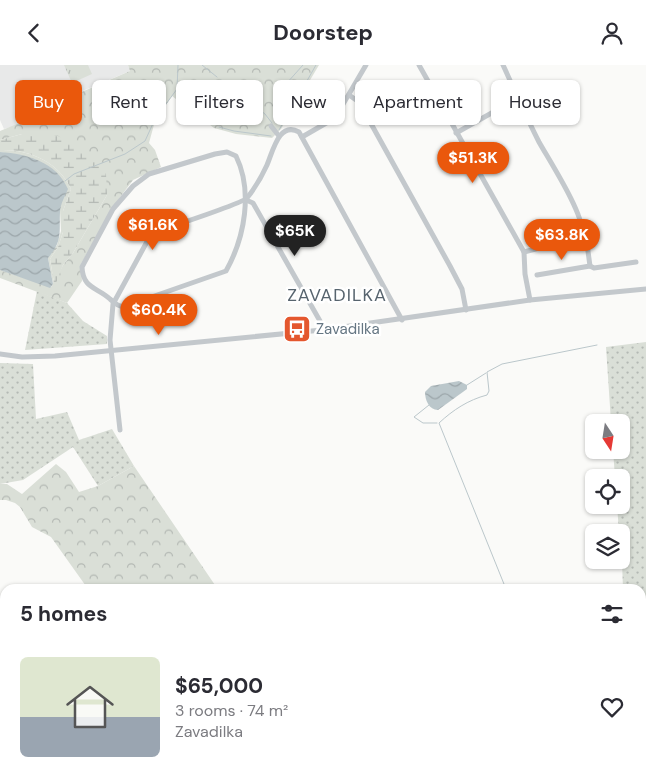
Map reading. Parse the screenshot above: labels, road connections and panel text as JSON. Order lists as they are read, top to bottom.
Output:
{
  "districts": ["ZAVADILKA"],
  "places": {
    "bus stop": ["Zavadilka"]
  },
  "north": "bottom",
  "page": {
    "header": "Doorstep",
    "chip": [
      "Buy",
      "Rent",
      "Filters",
      "New",
      "Apartment",
      "House"
    ],
    "price": [
      "$51.3K",
      "$61.6K",
      "$65K",
      "$63.8K",
      "$60.4K"
    ],
    "heading": "5 homes",
    "list": [
      {
        "name": "$65,000",
        "note": "3 rooms · 74 m² · Zavadilka"
      }
    ]
  }
}
